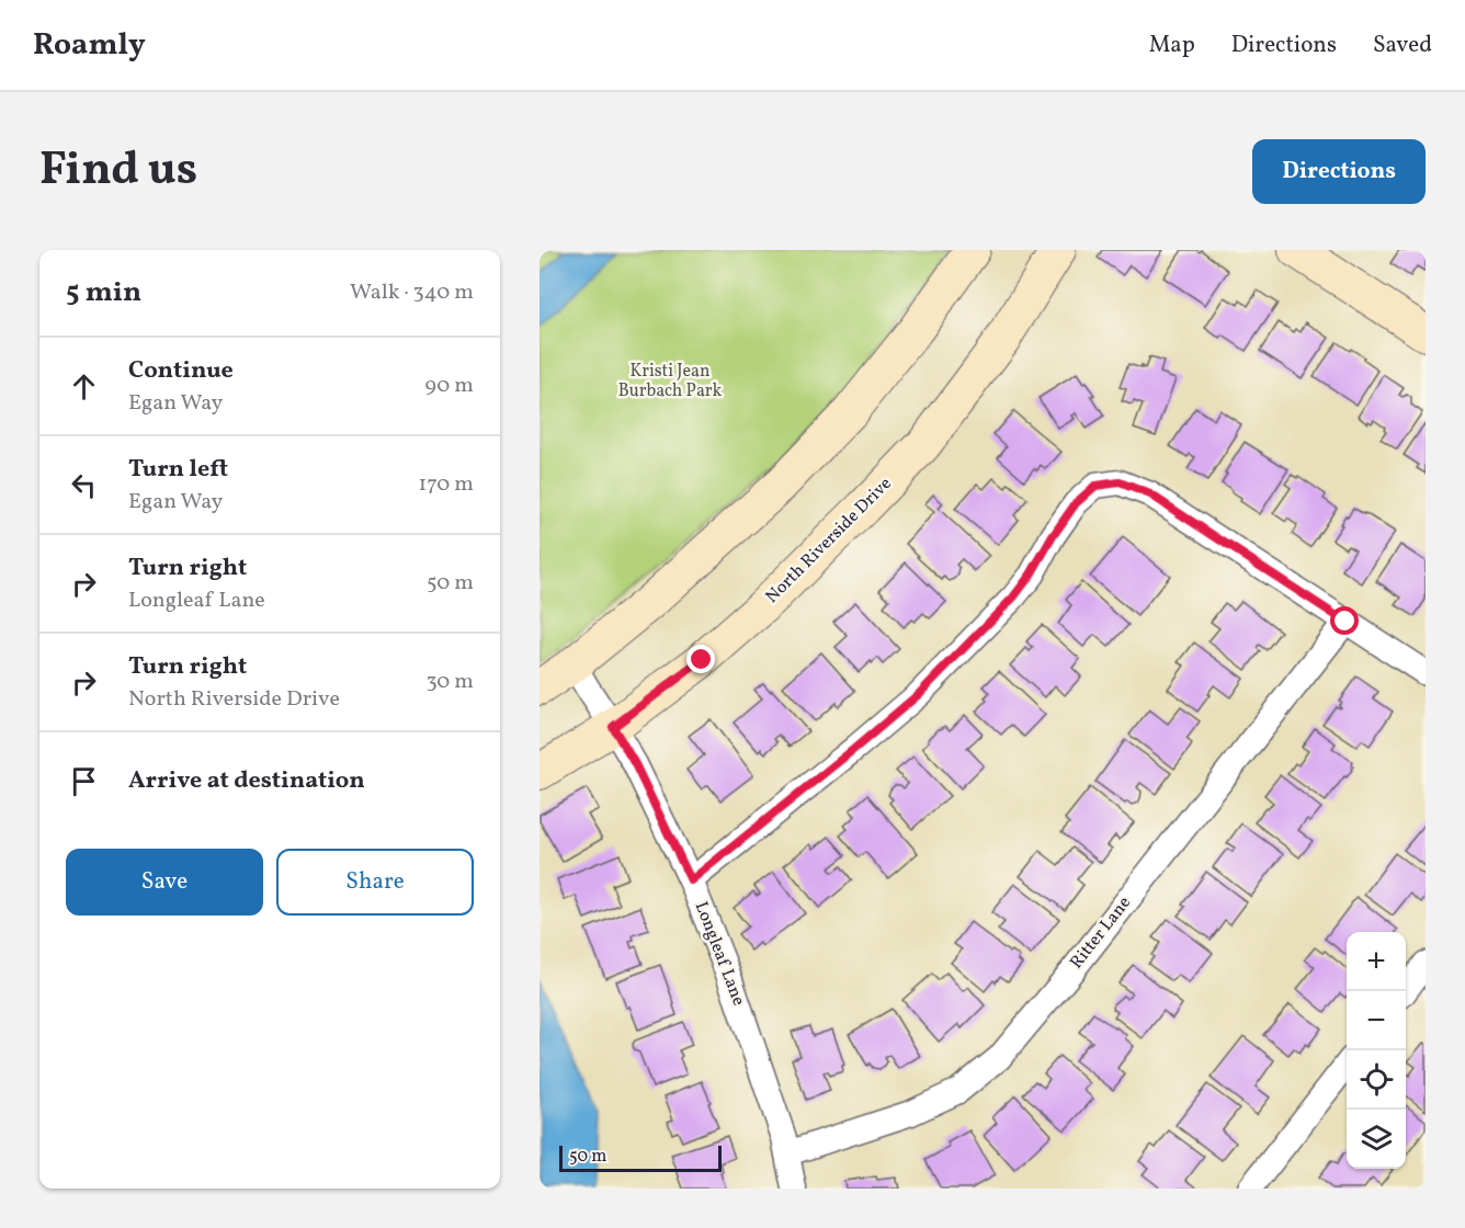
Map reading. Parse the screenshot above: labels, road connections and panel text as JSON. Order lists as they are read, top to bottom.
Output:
{
  "streets": {
    "main road": ["North Riverside Drive"],
    "street": ["Ritter Lane", "Longleaf Lane"]
  },
  "crossings": [
    ["North Riverside Drive", "Longleaf Lane"],
    ["Ritter Lane", "Longleaf Lane"]
  ],
  "parks": ["Kristi Jean Burbach Park"],
  "scale_bar": "50 m",
  "page": {
    "header": "Roamly",
    "nav": ["Map", "Directions", "Saved"],
    "title": "Find us",
    "buttons": [
      "Directions",
      ["Save", "Share"]
    ],
    "heading": ["5 min", "Walk · 340 m"],
    "list": [
      ["Continue", "Egan Way", "90 m"],
      ["Turn left", "Egan Way", "170 m"],
      ["Turn right", "Longleaf Lane", "50 m"],
      ["Turn right", "North Riverside Drive", "30 m"],
      "Arrive at destination"
    ],
    "map_buttons": ["+", "−"],
    "scale": "50 m"
  }
}
